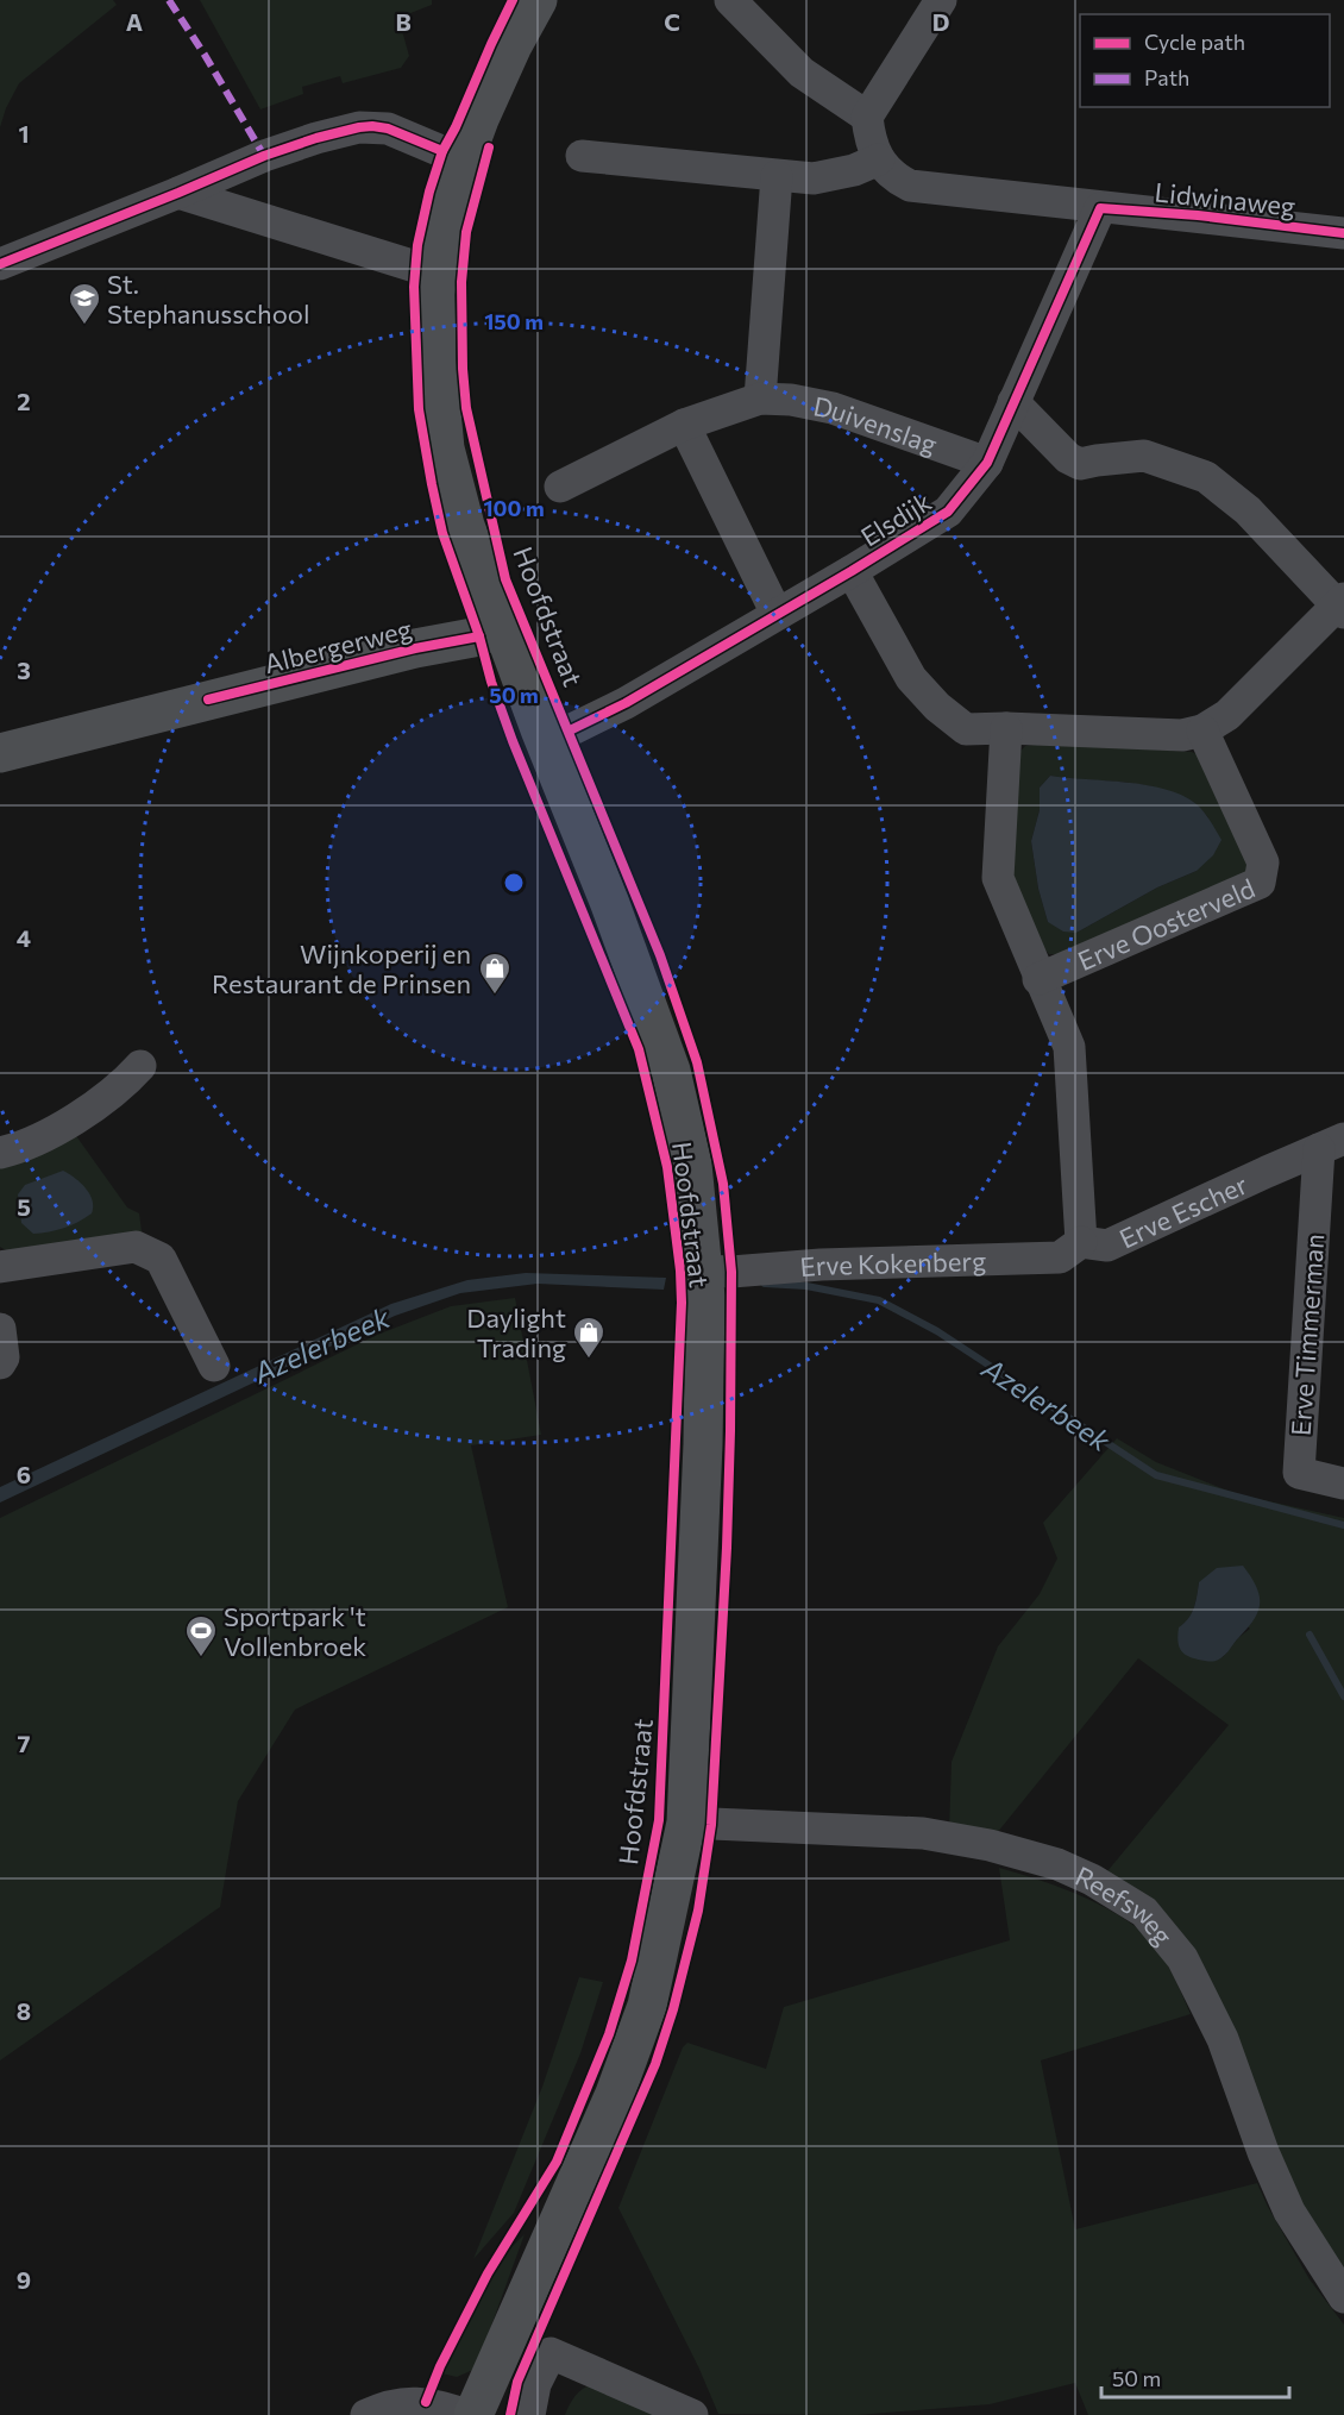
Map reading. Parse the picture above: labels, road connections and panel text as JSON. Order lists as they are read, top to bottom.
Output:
{
  "streets": {
    "main road": ["Hoofdstraat", "Albergerweg"],
    "street": [
      "Lidwinaweg",
      "Duivenslag",
      "Elsdijk",
      "Erve Oosterveld",
      "Erve Escher",
      "Erve Kokenberg",
      "Erve Timmerman",
      "Reefsweg"
    ]
  },
  "crossings": [
    ["Lidwinaweg", "Elsdijk"],
    ["Duivenslag", "Elsdijk"],
    ["Hoofdstraat", "Albergerweg"],
    ["Hoofdstraat", "Erve Kokenberg"],
    ["Hoofdstraat", "Reefsweg"],
    ["Erve Oosterveld", "Erve Escher"],
    ["Erve Escher", "Erve Kokenberg"],
    ["Erve Escher", "Erve Timmerman"]
  ],
  "water": ["Azelerbeek"],
  "places": {
    "school or university": ["St. Stephanusschool"],
    "shop": ["Wijnkoperij en Restaurant de Prinsen", "Daylight Trading"],
    "sports": ["Sportpark 't Vollenbroek"]
  },
  "legend": ["Cycle path", "Path"],
  "scale_bar": "50 m",
  "grid": {
    "columns": [
      "A",
      "B",
      "C",
      "D"
    ],
    "rows": [
      "1",
      "2",
      "3",
      "4",
      "5",
      "6",
      "7",
      "8",
      "9"
    ]
  },
  "rings": ["150 m", "100 m", "50 m"]
}
